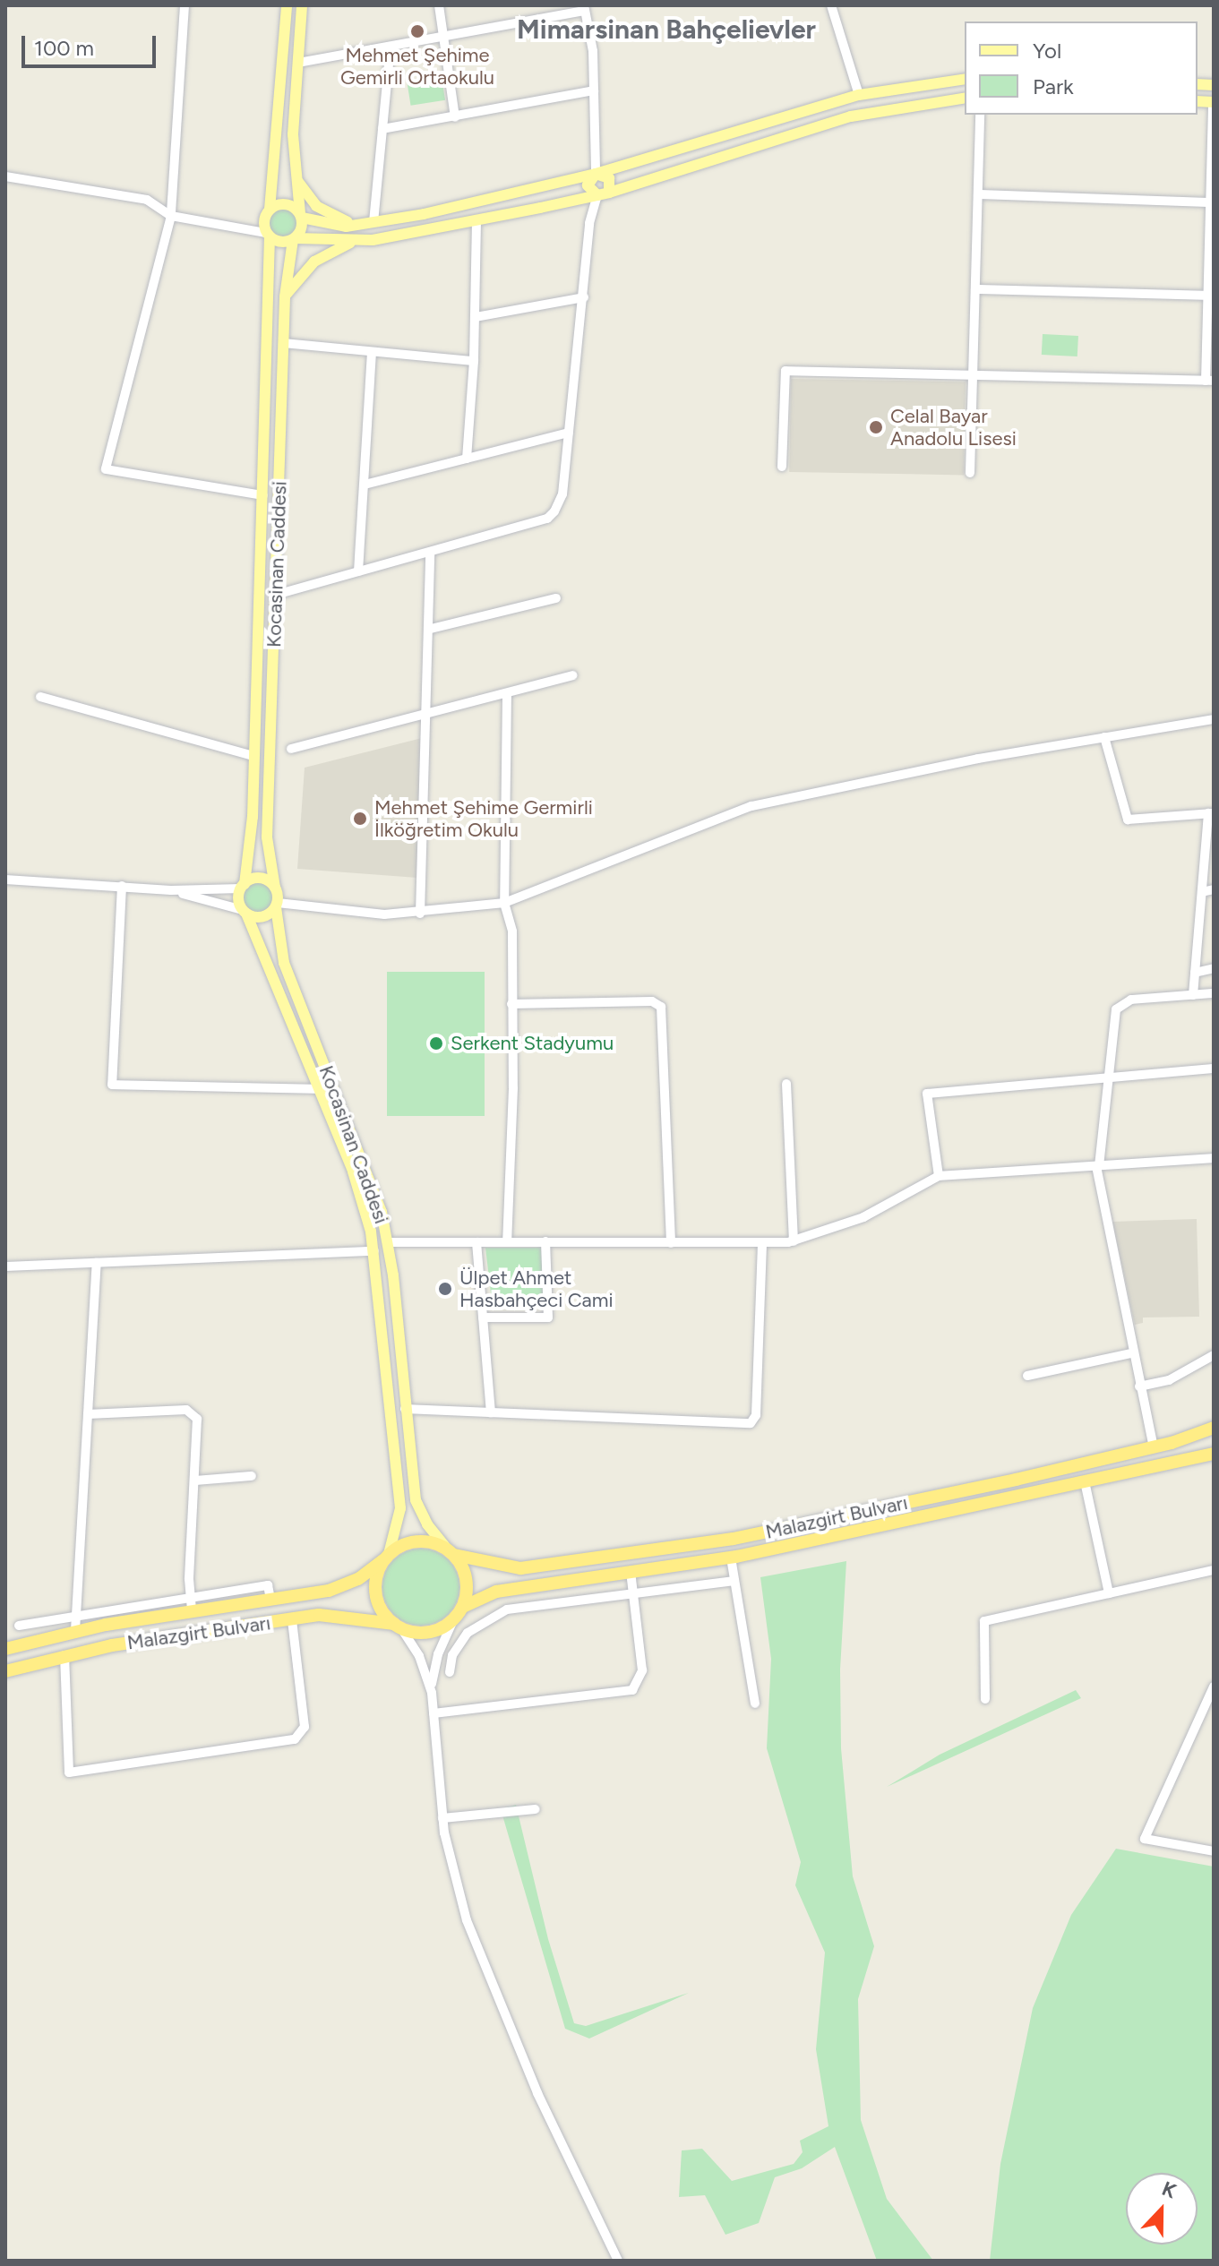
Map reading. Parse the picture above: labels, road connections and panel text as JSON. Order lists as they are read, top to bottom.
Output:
{
  "streets": {
    "highway": ["Malazgirt Bulvarı"],
    "main road": ["Kocasinan Caddesi"]
  },
  "crossings": [
    ["Kocasinan Caddesi", "Malazgirt Bulvarı"]
  ],
  "districts": ["Mimarsinan Bahçelievler"],
  "places": [
    "Mehmet Şehime Gemirli Ortaokulu",
    "Celal Bayar Anadolu Lisesi",
    "Mehmet Şehime Germirli İlköğretim Okulu",
    "Serkent Stadyumu",
    "Ülpet Ahmet Hasbahçeci Cami"
  ],
  "legend": ["Yol", "Park"],
  "scale_bar": "100 m",
  "north": "top"
}
